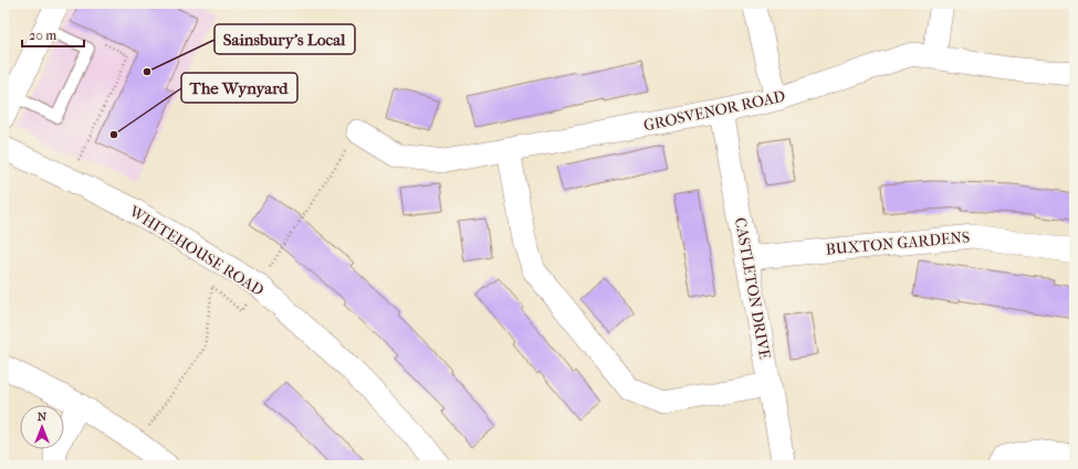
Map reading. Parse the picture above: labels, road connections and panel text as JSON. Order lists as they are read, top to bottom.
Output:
{
  "streets": {
    "street": [
      "GROSVENOR ROAD",
      "BUXTON GARDENS",
      "WHITEHOUSE ROAD",
      "CASTLETON DRIVE"
    ]
  },
  "crossings": [
    ["GROSVENOR ROAD", "CASTLETON DRIVE"],
    ["BUXTON GARDENS", "CASTLETON DRIVE"]
  ],
  "places": ["Sainsbury's Local", "The Wynyard"],
  "scale_bar": "20 m",
  "north": "top"
}
